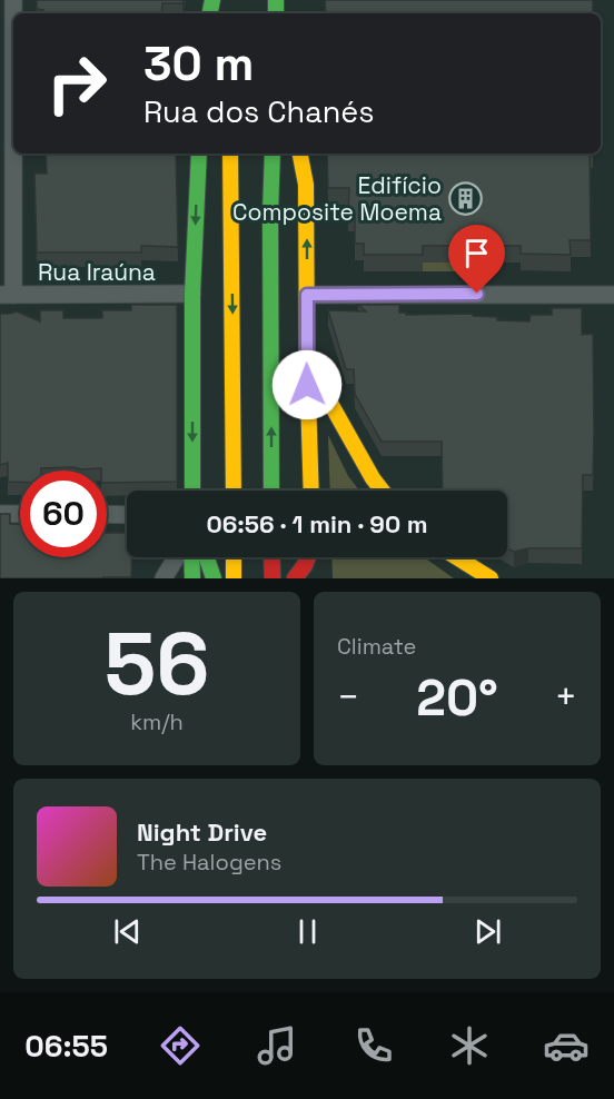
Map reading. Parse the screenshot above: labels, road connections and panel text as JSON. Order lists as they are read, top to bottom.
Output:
{
  "streets": {
    "street": ["Rua Iraúna"]
  },
  "places": {
    "building": ["Edifício Composite Moema"]
  },
  "page": {
    "turn": ["30 m", "Rua dos Chanés"],
    "limit": "60",
    "trip": "06:56 · 1 min · 90 m",
    "tile": [
      ["56", "km/h"],
      "Climate"
    ],
    "heat": ["−", "20°", "+"],
    "song": ["Night Drive", "The Halogens"],
    "tabs": "06:55"
  }
}
